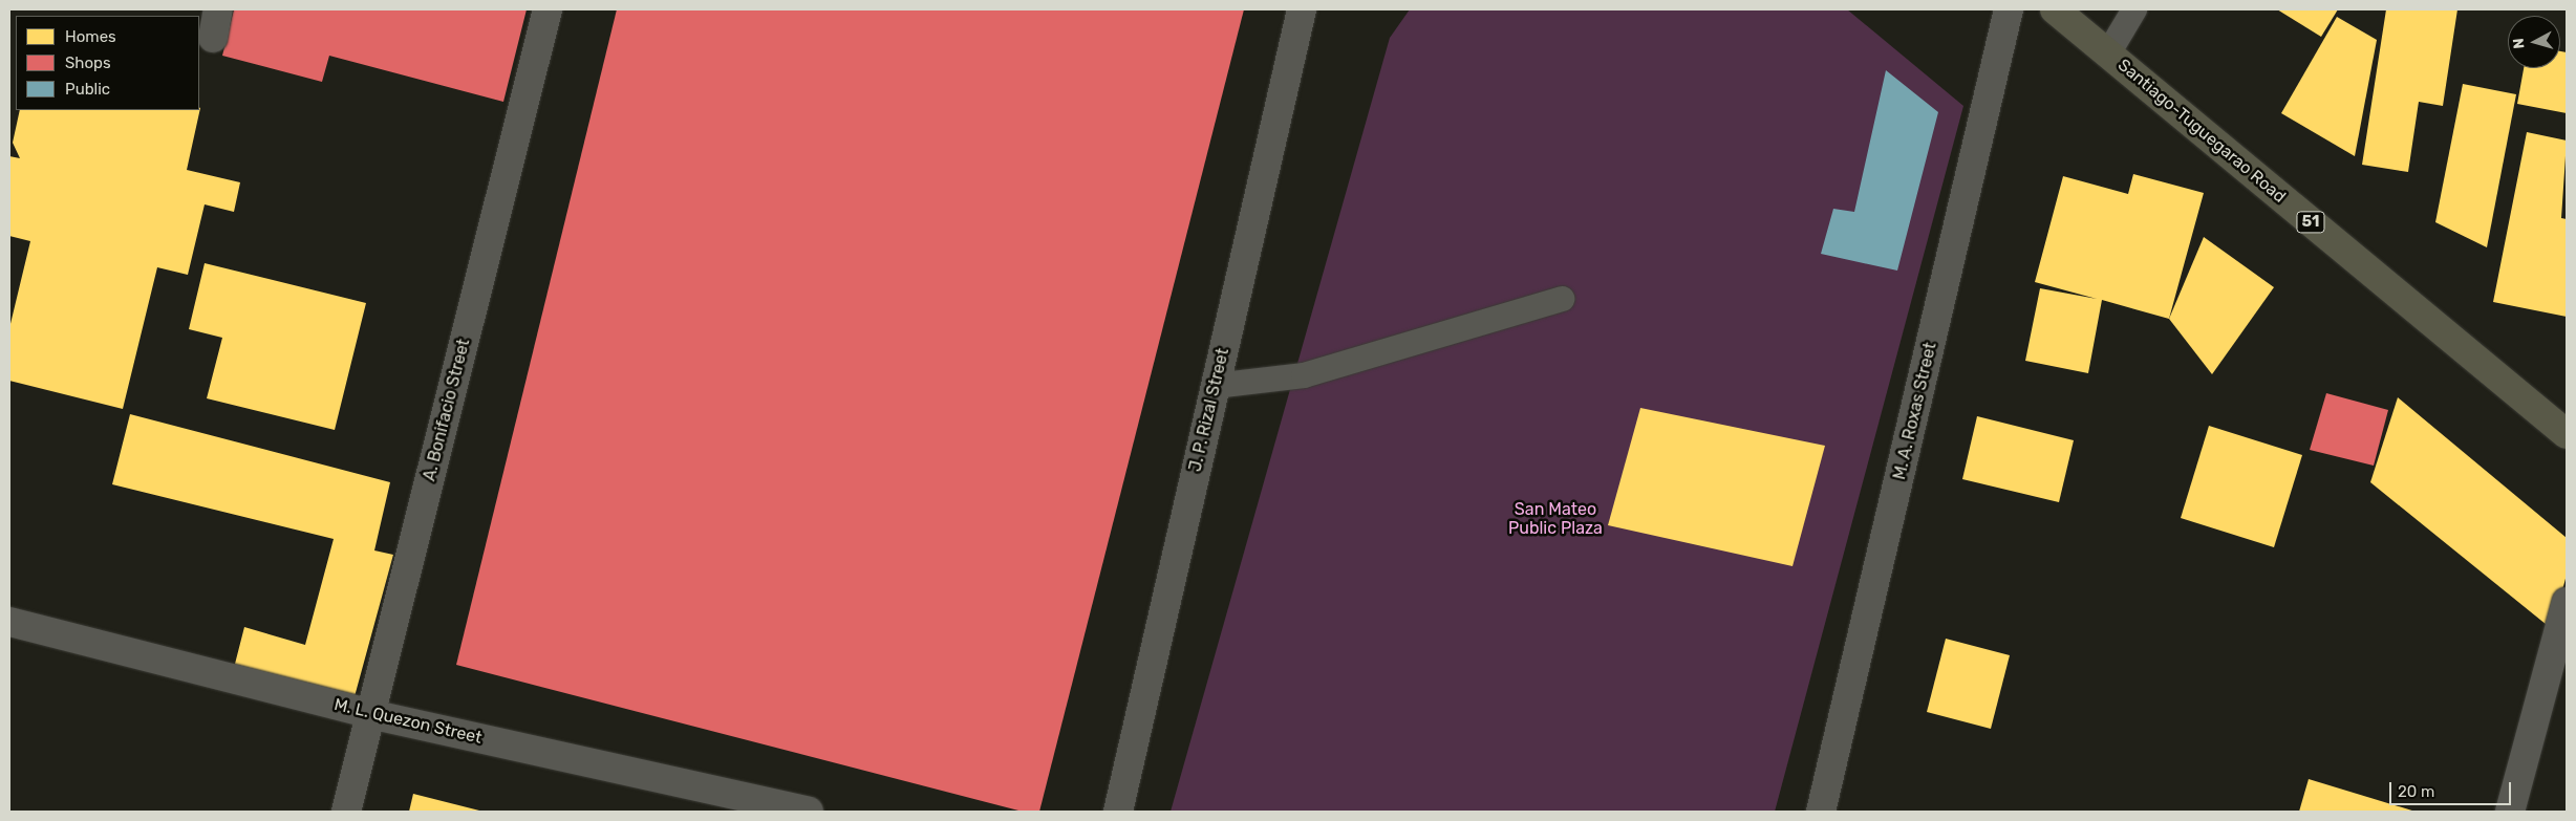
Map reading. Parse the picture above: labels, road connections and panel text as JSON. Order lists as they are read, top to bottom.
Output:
{
  "streets": {
    "highway": ["Santiago-Tuguegarao Road", "51"],
    "street": [
      "A. Bonifacio Street",
      "J. P. Rizal Street",
      "M. A. Roxas Street",
      "M. L. Quezon Street"
    ]
  },
  "crossings": [
    ["A. Bonifacio Street", "M. L. Quezon Street"]
  ],
  "parks": ["San Mateo Public Plaza"],
  "legend": ["Homes", "Shops", "Public"],
  "scale_bar": "20 m",
  "north": "left"
}
